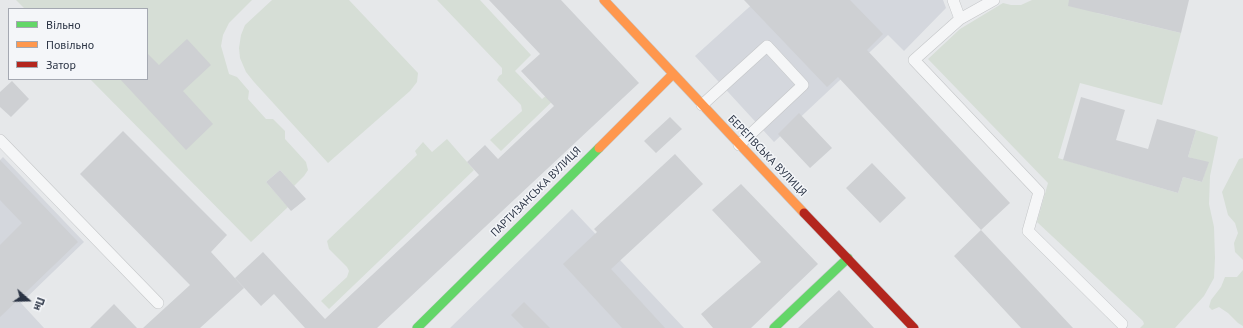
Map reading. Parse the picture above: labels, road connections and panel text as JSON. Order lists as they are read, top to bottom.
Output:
{
  "streets": {
    "street": ["БЕРЕГІВСЬКА ВУЛИЦЯ", "ПАРТИЗАНСЬКА ВУЛИЦЯ"]
  },
  "crossings": [
    ["БЕРЕГІВСЬКА ВУЛИЦЯ", "ПАРТИЗАНСЬКА ВУЛИЦЯ"]
  ],
  "legend": ["Вільно", "Повільно", "Затор"],
  "north": "right"
}
